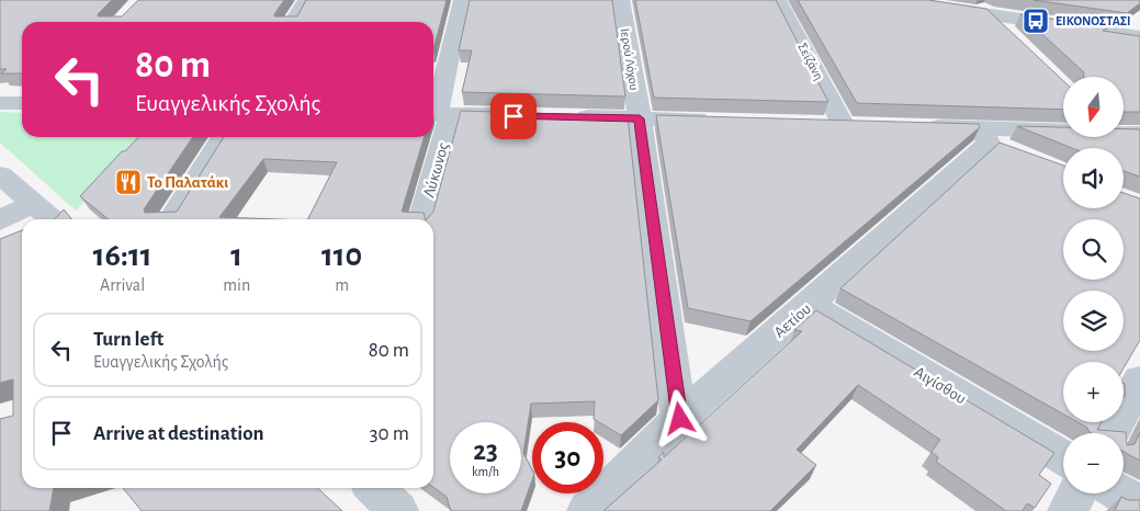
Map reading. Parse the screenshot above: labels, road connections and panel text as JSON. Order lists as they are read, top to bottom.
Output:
{
  "streets": {
    "street": [
      "Ιερού Λόχου",
      "Σεϊζάνη",
      "Λύκωνος",
      "Αετίου",
      "Αιγίσθου"
    ]
  },
  "crossings": [
    ["Ιερού Λόχου", "Αετίου"],
    ["Αετίου", "Αιγίσθου"]
  ],
  "places": {
    "bus stop": ["ΕΙΚΟΝΟΣΤΑΣΙ"],
    "restaurant": ["Το Παλατάκι"]
  },
  "north": "bottom",
  "page": {
    "turn": ["80 m", "Ευαγγελικής Σχολής"],
    "map_buttons": ["+", "−"],
    "eta": [
      "16:11",
      "Arrival",
      "1",
      "min",
      "110",
      "m"
    ],
    "list": [
      {
        "name": "Turn left",
        "note": "Ευαγγελικής Σχολής",
        "value": "80 m"
      },
      {
        "name": "Arrive at destination",
        "value": "30 m"
      }
    ],
    "speed": "23 km/h",
    "limit": "30"
  }
}
